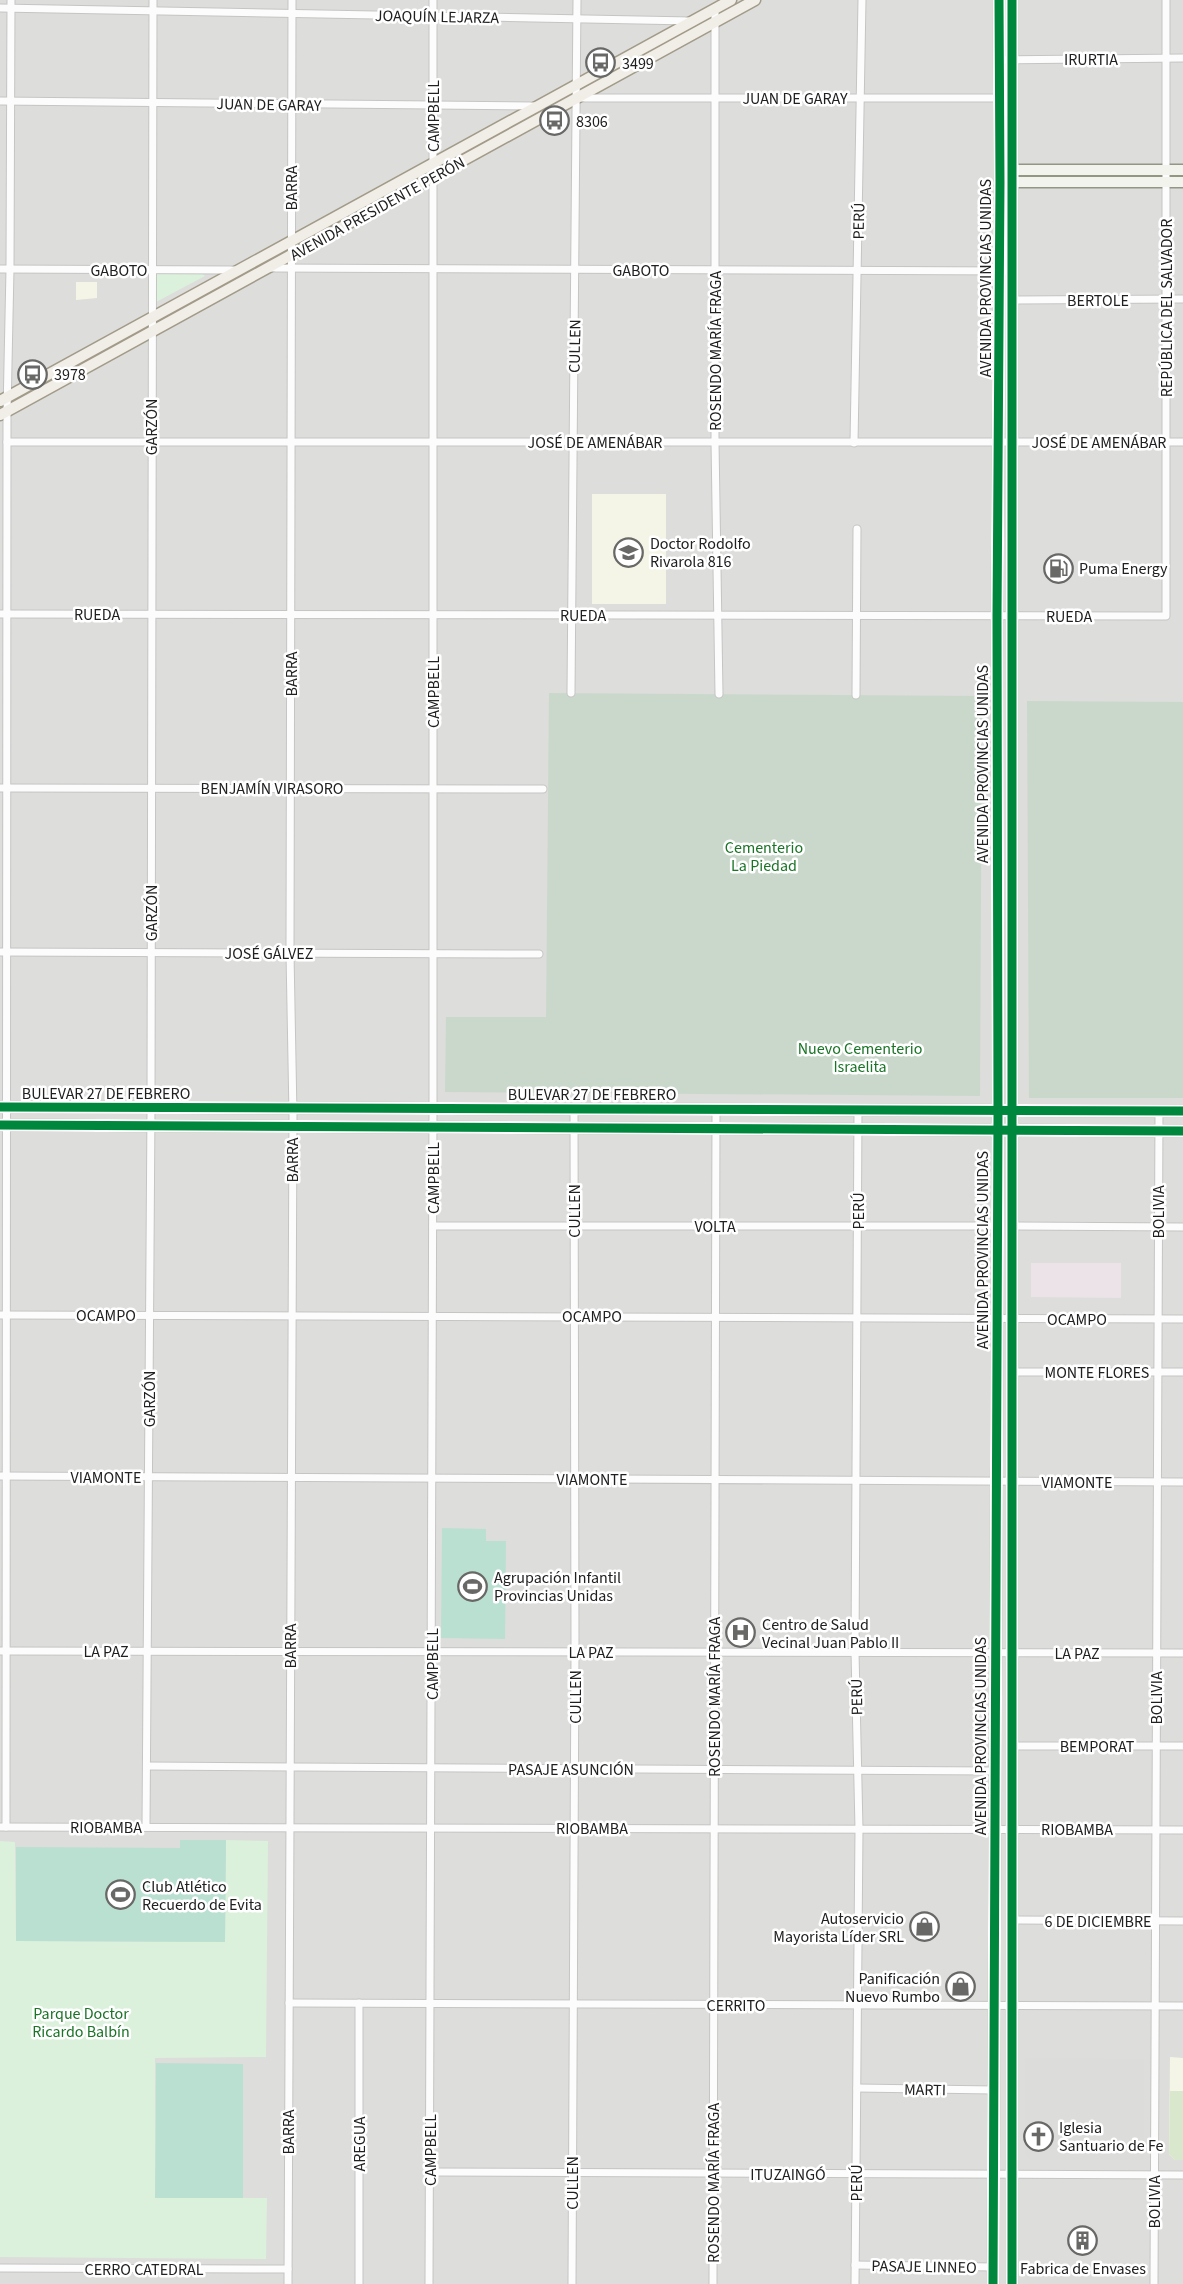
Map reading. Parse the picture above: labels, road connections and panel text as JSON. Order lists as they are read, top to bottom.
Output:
{
  "streets": {
    "main road": ["AVENIDA PRESIDENTE PERÓN", "AVENIDA PROVINCIAS UNIDAS", "BULEVAR 27 DE FEBRERO"],
    "street": [
      "JOAQUÍN LEJARZA",
      "IRURTIA",
      "JUAN DE GARAY",
      "CAMPBELL",
      "BARRA",
      "PERÚ",
      "GABOTO",
      "BERTOLE",
      "REPÚBLICA DEL SALVADOR",
      "CULLEN",
      "ROSENDO MARÍA FRAGA",
      "GARZÓN",
      "JOSÉ DE AMENÁBAR",
      "RUEDA",
      "BENJAMÍN VIRASORO",
      "JOSÉ GÁLVEZ",
      "BOLIVIA",
      "VOLTA",
      "OCAMPO",
      "MONTE FLORES",
      "VIAMONTE",
      "LA PAZ",
      "BEMPORAT",
      "PASAJE ASUNCIÓN",
      "RIOBAMBA",
      "6 DE DICIEMBRE",
      "CERRITO",
      "MARTI",
      "AREGUA",
      "ITUZAINGÓ",
      "PASAJE LINNEO",
      "CERRO CATEDRAL"
    ]
  },
  "crossings": [
    ["JOAQUÍN LEJARZA", "CAMPBELL"],
    ["JOAQUÍN LEJARZA", "BARRA"],
    ["JOAQUÍN LEJARZA", "AVENIDA PRESIDENTE PERÓN"],
    ["JOAQUÍN LEJARZA", "CULLEN"],
    ["JOAQUÍN LEJARZA", "GARZÓN"],
    ["IRURTIA", "AVENIDA PROVINCIAS UNIDAS"],
    ["IRURTIA", "REPÚBLICA DEL SALVADOR"],
    ["JUAN DE GARAY", "CAMPBELL"],
    ["JUAN DE GARAY", "BARRA"],
    ["JUAN DE GARAY", "AVENIDA PRESIDENTE PERÓN"],
    ["JUAN DE GARAY", "PERÚ"],
    ["JUAN DE GARAY", "AVENIDA PROVINCIAS UNIDAS"],
    ["JUAN DE GARAY", "CULLEN"],
    ["JUAN DE GARAY", "ROSENDO MARÍA FRAGA"],
    ["JUAN DE GARAY", "GARZÓN"],
    ["CAMPBELL", "AVENIDA PRESIDENTE PERÓN"],
    ["CAMPBELL", "GABOTO"],
    ["CAMPBELL", "JOSÉ DE AMENÁBAR"],
    ["CAMPBELL", "RUEDA"],
    ["CAMPBELL", "BENJAMÍN VIRASORO"],
    ["CAMPBELL", "JOSÉ GÁLVEZ"],
    ["CAMPBELL", "BULEVAR 27 DE FEBRERO"],
    ["CAMPBELL", "VOLTA"],
    ["CAMPBELL", "OCAMPO"],
    ["CAMPBELL", "VIAMONTE"],
    ["CAMPBELL", "LA PAZ"],
    ["CAMPBELL", "PASAJE ASUNCIÓN"],
    ["CAMPBELL", "RIOBAMBA"],
    ["CAMPBELL", "CERRITO"],
    ["CAMPBELL", "ITUZAINGÓ"],
    ["BARRA", "AVENIDA PRESIDENTE PERÓN"],
    ["BARRA", "GABOTO"],
    ["BARRA", "JOSÉ DE AMENÁBAR"],
    ["BARRA", "RUEDA"],
    ["BARRA", "BENJAMÍN VIRASORO"],
    ["BARRA", "JOSÉ GÁLVEZ"],
    ["BARRA", "BULEVAR 27 DE FEBRERO"],
    ["BARRA", "OCAMPO"],
    ["BARRA", "VIAMONTE"],
    ["BARRA", "LA PAZ"],
    ["BARRA", "PASAJE ASUNCIÓN"],
    ["BARRA", "RIOBAMBA"],
    ["BARRA", "CERRITO"],
    ["BARRA", "CERRO CATEDRAL"],
    ["AVENIDA PRESIDENTE PERÓN", "GABOTO"],
    ["AVENIDA PRESIDENTE PERÓN", "CULLEN"],
    ["AVENIDA PRESIDENTE PERÓN", "ROSENDO MARÍA FRAGA"],
    ["AVENIDA PRESIDENTE PERÓN", "GARZÓN"],
    ["PERÚ", "GABOTO"],
    ["PERÚ", "JOSÉ DE AMENÁBAR"],
    ["PERÚ", "BULEVAR 27 DE FEBRERO"],
    ["PERÚ", "VOLTA"],
    ["PERÚ", "OCAMPO"],
    ["PERÚ", "VIAMONTE"],
    ["PERÚ", "LA PAZ"],
    ["PERÚ", "PASAJE ASUNCIÓN"],
    ["PERÚ", "RIOBAMBA"],
    ["PERÚ", "CERRITO"],
    ["PERÚ", "MARTI"],
    ["PERÚ", "ITUZAINGÓ"],
    ["PERÚ", "PASAJE LINNEO"],
    ["GABOTO", "AVENIDA PROVINCIAS UNIDAS"],
    ["GABOTO", "CULLEN"],
    ["GABOTO", "ROSENDO MARÍA FRAGA"],
    ["GABOTO", "GARZÓN"],
    ["AVENIDA PROVINCIAS UNIDAS", "BERTOLE"],
    ["AVENIDA PROVINCIAS UNIDAS", "JOSÉ DE AMENÁBAR"],
    ["AVENIDA PROVINCIAS UNIDAS", "RUEDA"],
    ["AVENIDA PROVINCIAS UNIDAS", "BULEVAR 27 DE FEBRERO"],
    ["AVENIDA PROVINCIAS UNIDAS", "VOLTA"],
    ["AVENIDA PROVINCIAS UNIDAS", "OCAMPO"],
    ["AVENIDA PROVINCIAS UNIDAS", "MONTE FLORES"],
    ["AVENIDA PROVINCIAS UNIDAS", "VIAMONTE"],
    ["AVENIDA PROVINCIAS UNIDAS", "LA PAZ"],
    ["AVENIDA PROVINCIAS UNIDAS", "BEMPORAT"],
    ["AVENIDA PROVINCIAS UNIDAS", "PASAJE ASUNCIÓN"],
    ["AVENIDA PROVINCIAS UNIDAS", "RIOBAMBA"],
    ["AVENIDA PROVINCIAS UNIDAS", "6 DE DICIEMBRE"],
    ["AVENIDA PROVINCIAS UNIDAS", "CERRITO"],
    ["AVENIDA PROVINCIAS UNIDAS", "MARTI"],
    ["AVENIDA PROVINCIAS UNIDAS", "ITUZAINGÓ"],
    ["AVENIDA PROVINCIAS UNIDAS", "PASAJE LINNEO"],
    ["BERTOLE", "REPÚBLICA DEL SALVADOR"],
    ["REPÚBLICA DEL SALVADOR", "JOSÉ DE AMENÁBAR"],
    ["REPÚBLICA DEL SALVADOR", "RUEDA"],
    ["CULLEN", "JOSÉ DE AMENÁBAR"],
    ["CULLEN", "RUEDA"],
    ["CULLEN", "BULEVAR 27 DE FEBRERO"],
    ["CULLEN", "VOLTA"],
    ["CULLEN", "OCAMPO"],
    ["CULLEN", "VIAMONTE"],
    ["CULLEN", "LA PAZ"],
    ["CULLEN", "PASAJE ASUNCIÓN"],
    ["CULLEN", "RIOBAMBA"],
    ["CULLEN", "CERRITO"],
    ["CULLEN", "ITUZAINGÓ"],
    ["ROSENDO MARÍA FRAGA", "JOSÉ DE AMENÁBAR"],
    ["ROSENDO MARÍA FRAGA", "RUEDA"],
    ["ROSENDO MARÍA FRAGA", "BULEVAR 27 DE FEBRERO"],
    ["ROSENDO MARÍA FRAGA", "VOLTA"],
    ["ROSENDO MARÍA FRAGA", "OCAMPO"],
    ["ROSENDO MARÍA FRAGA", "VIAMONTE"],
    ["ROSENDO MARÍA FRAGA", "LA PAZ"],
    ["ROSENDO MARÍA FRAGA", "PASAJE ASUNCIÓN"],
    ["ROSENDO MARÍA FRAGA", "RIOBAMBA"],
    ["ROSENDO MARÍA FRAGA", "CERRITO"],
    ["ROSENDO MARÍA FRAGA", "ITUZAINGÓ"],
    ["GARZÓN", "JOSÉ DE AMENÁBAR"],
    ["GARZÓN", "RUEDA"],
    ["GARZÓN", "BENJAMÍN VIRASORO"],
    ["GARZÓN", "JOSÉ GÁLVEZ"],
    ["GARZÓN", "BULEVAR 27 DE FEBRERO"],
    ["GARZÓN", "OCAMPO"],
    ["GARZÓN", "VIAMONTE"],
    ["GARZÓN", "LA PAZ"],
    ["GARZÓN", "PASAJE ASUNCIÓN"],
    ["GARZÓN", "RIOBAMBA"],
    ["BULEVAR 27 DE FEBRERO", "BOLIVIA"],
    ["BOLIVIA", "OCAMPO"],
    ["BOLIVIA", "MONTE FLORES"],
    ["BOLIVIA", "VIAMONTE"],
    ["BOLIVIA", "LA PAZ"],
    ["BOLIVIA", "BEMPORAT"],
    ["BOLIVIA", "RIOBAMBA"],
    ["BOLIVIA", "6 DE DICIEMBRE"],
    ["BOLIVIA", "CERRITO"],
    ["BOLIVIA", "ITUZAINGÓ"],
    ["CERRITO", "AREGUA"]
  ],
  "parks": ["Cementerio La Piedad", "Nuevo Cementerio Israelita", "Parque Doctor Ricardo Balbín"],
  "places": {
    "bus stop": ["3499", "8306", "3978"],
    "school or university": ["Doctor Rodolfo Rivarola 816"],
    "fuel station": ["Puma Energy"],
    "sports": ["Agrupación Infantil Provincias Unidas", "Club Atlético Recuerdo de Evita"],
    "hospital": ["Centro de Salud Vecinal Juan Pablo II"],
    "shop": ["Autoservicio Mayorista Líder SRL", "Panificación Nuevo Rumbo"],
    "church": ["Iglesia Santuario de Fe"],
    "building": ["Fabrica de Envases"]
  }
}
